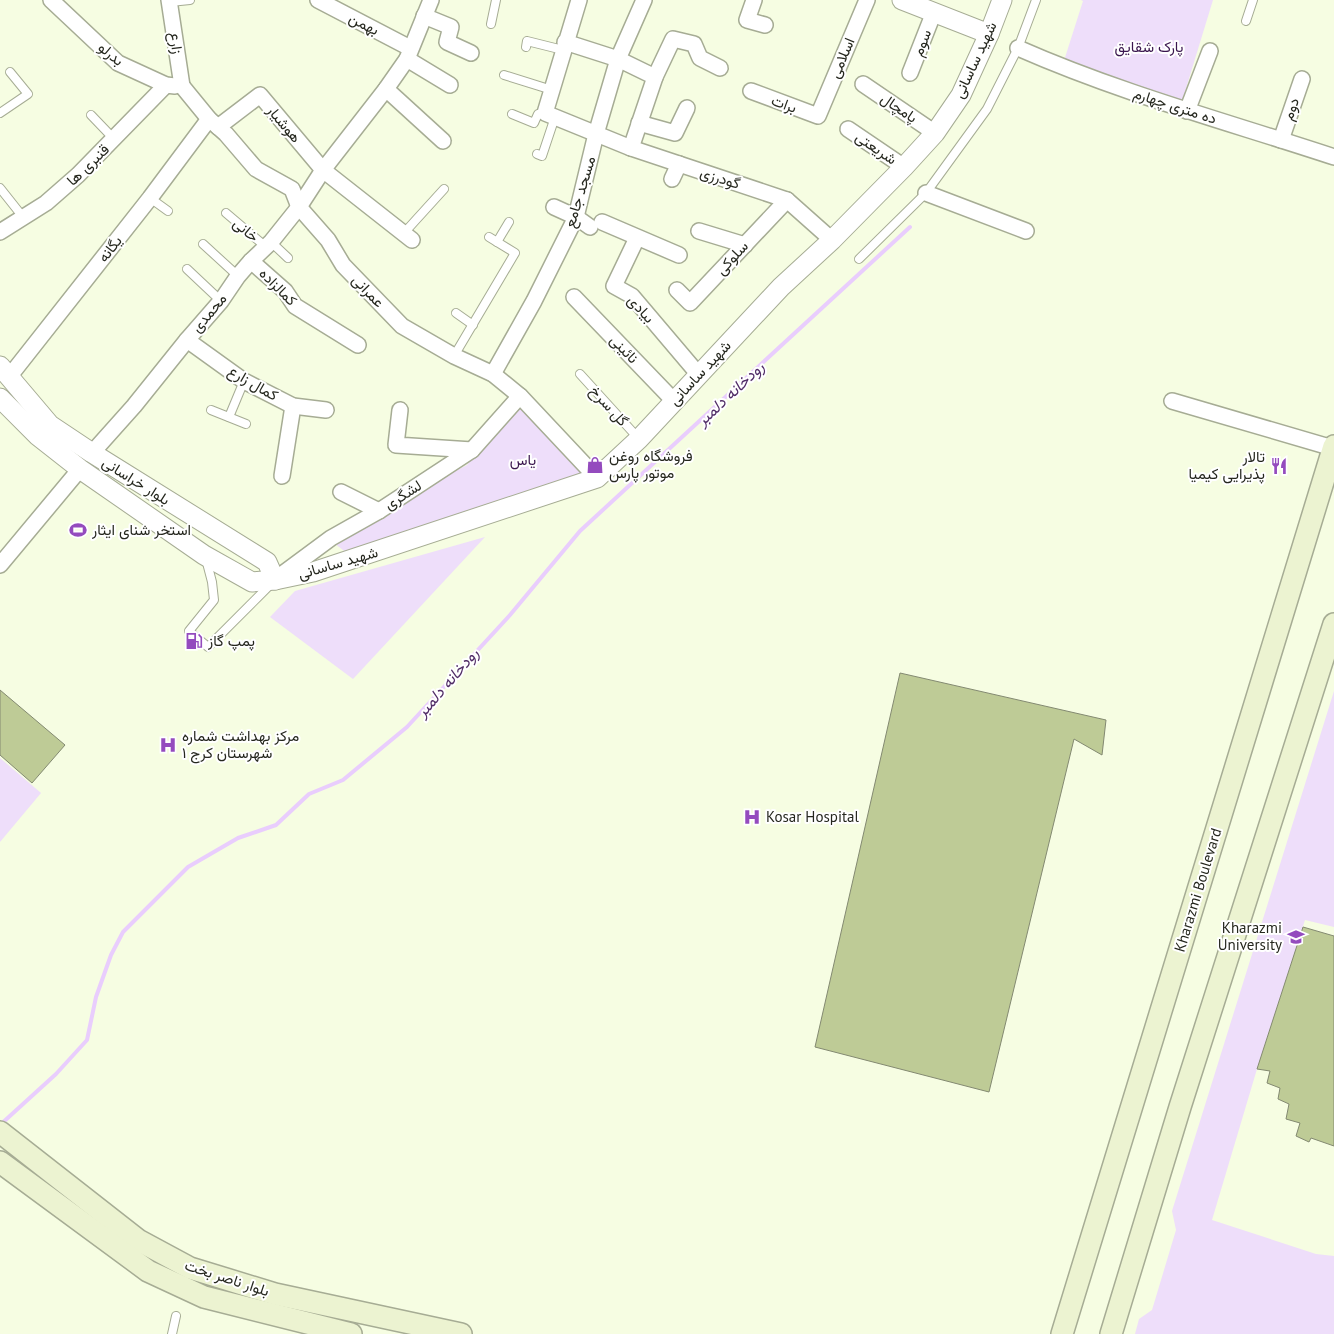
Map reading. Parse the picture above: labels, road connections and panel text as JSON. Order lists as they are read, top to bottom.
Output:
{
  "streets": {
    "main road": ["Kharazmi Boulevard", "بلوار ناصر بخت"],
    "street": [
      "بهمن",
      "زارع",
      "سوم",
      "بدرلو",
      "اسلامی",
      "شهید ساسانی",
      "برات",
      "ده متری چهارم",
      "پامچال",
      "دوم",
      "هوشیار",
      "شریعتی",
      "قنبری ها",
      "گودرزی",
      "مسجد جامع",
      "یگانه",
      "سلوکی",
      "کمالزاده",
      "عمرانی",
      "بیادی",
      "محمدی",
      "نائینی",
      "کمال زارع",
      "بلوار خراسانی",
      "لشگری"
    ],
    "lane": ["خانی", "گل سرخ"]
  },
  "crossings": [
    ["بهمن", "محمدی"],
    ["زارع", "بدرلو"],
    ["بدرلو", "قنبری ها"],
    ["اسلامی", "برات"],
    ["شهید ساسانی", "ده متری چهارم"],
    ["شهید ساسانی", "پامچال"],
    ["شهید ساسانی", "شریعتی"],
    ["شهید ساسانی", "گودرزی"],
    ["شهید ساسانی", "عمرانی"],
    ["شهید ساسانی", "بیادی"],
    ["شهید ساسانی", "نائینی"],
    ["شهید ساسانی", "گل سرخ"],
    ["شهید ساسانی", "بلوار خراسانی"],
    ["شهید ساسانی", "لشگری"],
    ["ده متری چهارم", "دوم"],
    ["هوشیار", "یگانه"],
    ["هوشیار", "محمدی"],
    ["گودرزی", "مسجد جامع"],
    ["گودرزی", "سلوکی"],
    ["مسجد جامع", "عمرانی"],
    ["خانی", "محمدی"],
    ["یگانه", "بلوار خراسانی"],
    ["کمالزاده", "محمدی"],
    ["عمرانی", "محمدی"],
    ["عمرانی", "لشگری"],
    ["محمدی", "کمال زارع"],
    ["محمدی", "بلوار خراسانی"],
    ["بلوار خراسانی", "لشگری"]
  ],
  "water": ["رودخانه دلمبر"],
  "parks": ["پارک شقایق", "یاس"],
  "places": {
    "shop": ["فروشگاه روغن موتور پارس"],
    "restaurant": ["تالار پذیرایی کیمیا"],
    "sports": ["استخر شنای ایثار"],
    "fuel station": ["پمپ گاز"],
    "hospital": ["مرکز بهداشت شماره ۱ شهرستان کرج", "Kosar Hospital"],
    "school or university": ["Kharazmi University"]
  }
}
